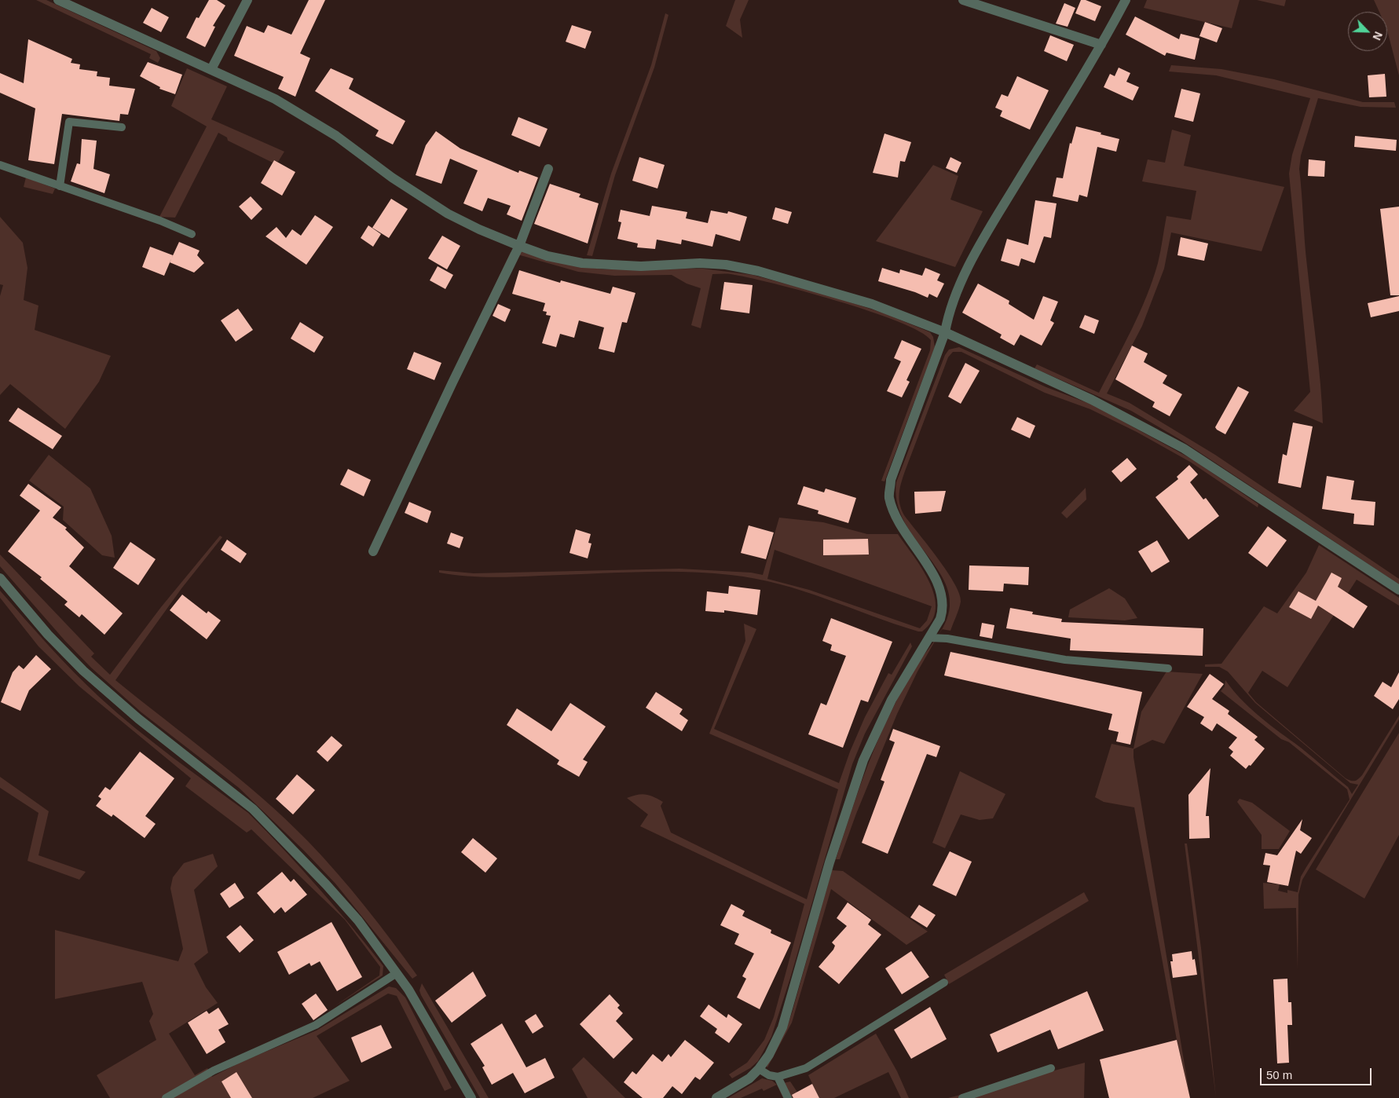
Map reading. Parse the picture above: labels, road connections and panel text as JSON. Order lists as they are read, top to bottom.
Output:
{
  "scale_bar": "50 m",
  "north": "bottom right"
}
